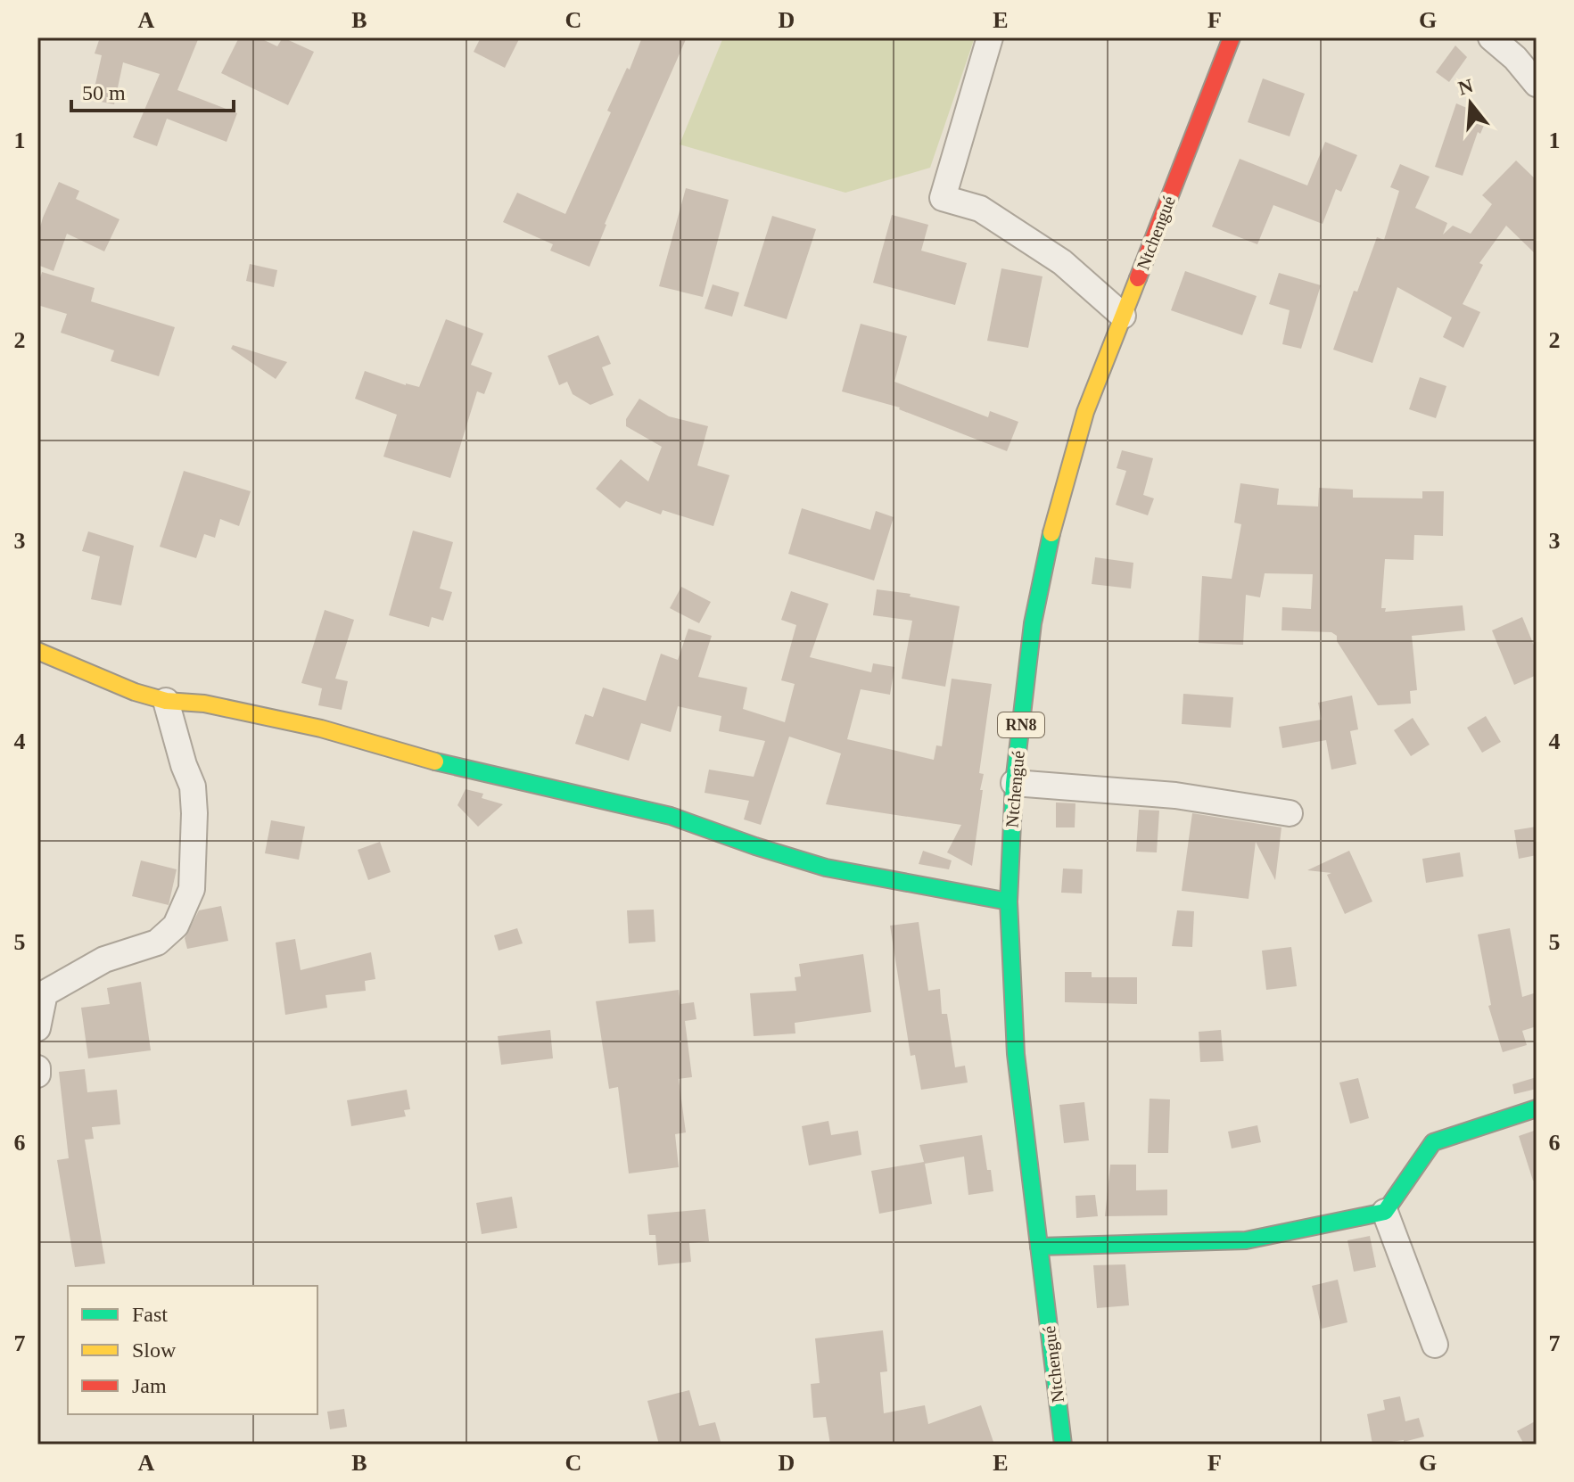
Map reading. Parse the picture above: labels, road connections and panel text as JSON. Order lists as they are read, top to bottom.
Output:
{
  "streets": {
    "street": ["Ntchengué", "RN8"]
  },
  "legend": ["Fast", "Slow", "Jam"],
  "scale_bar": "50 m",
  "north": "top",
  "grid": {
    "columns": [
      "A",
      "B",
      "C",
      "D",
      "E",
      "F",
      "G"
    ],
    "rows": [
      "1",
      "2",
      "3",
      "4",
      "5",
      "6",
      "7"
    ]
  }
}
